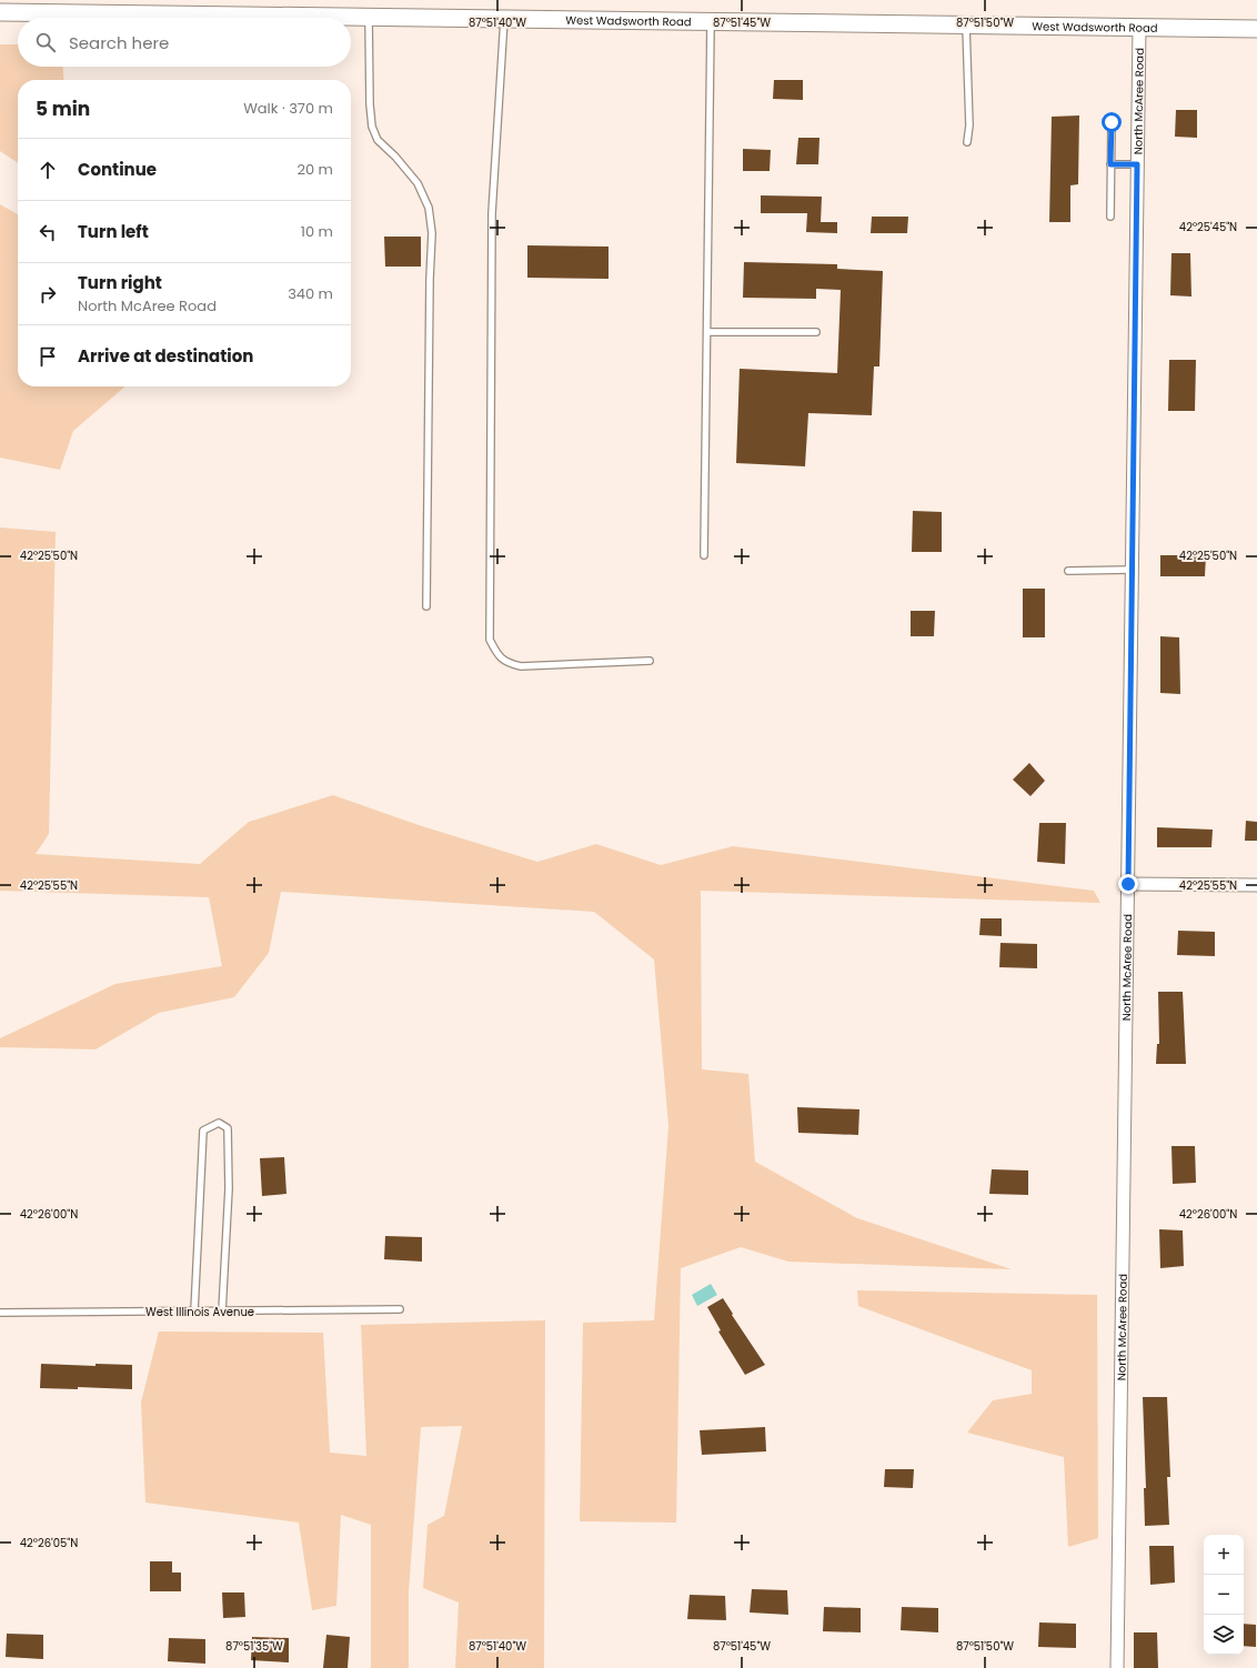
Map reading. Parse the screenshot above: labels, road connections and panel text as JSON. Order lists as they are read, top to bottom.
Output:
{
  "streets": {
    "main road": ["West Wadsworth Road"],
    "street": ["North McAree Road"],
    "lane": ["West Illinois Avenue"]
  },
  "crossings": [
    ["West Wadsworth Road", "North McAree Road"]
  ],
  "page": {
    "search": "Search here",
    "heading": ["5 min", "Walk · 370 m"],
    "list": [
      ["Continue", "20 m"],
      ["Turn left", "10 m"],
      ["Turn right", "North McAree Road", "340 m"],
      "Arrive at destination"
    ],
    "map_buttons": ["+", "−"]
  },
  "coordinates": [
    "87°51'40\"W",
    "87°51'45\"W",
    "87°51'50\"W",
    "42°25'45\"N",
    "42°25'50\"N",
    "42°25'55\"N",
    "42°26'00\"N",
    "42°26'05\"N",
    "87°51'35\"W"
  ]
}
